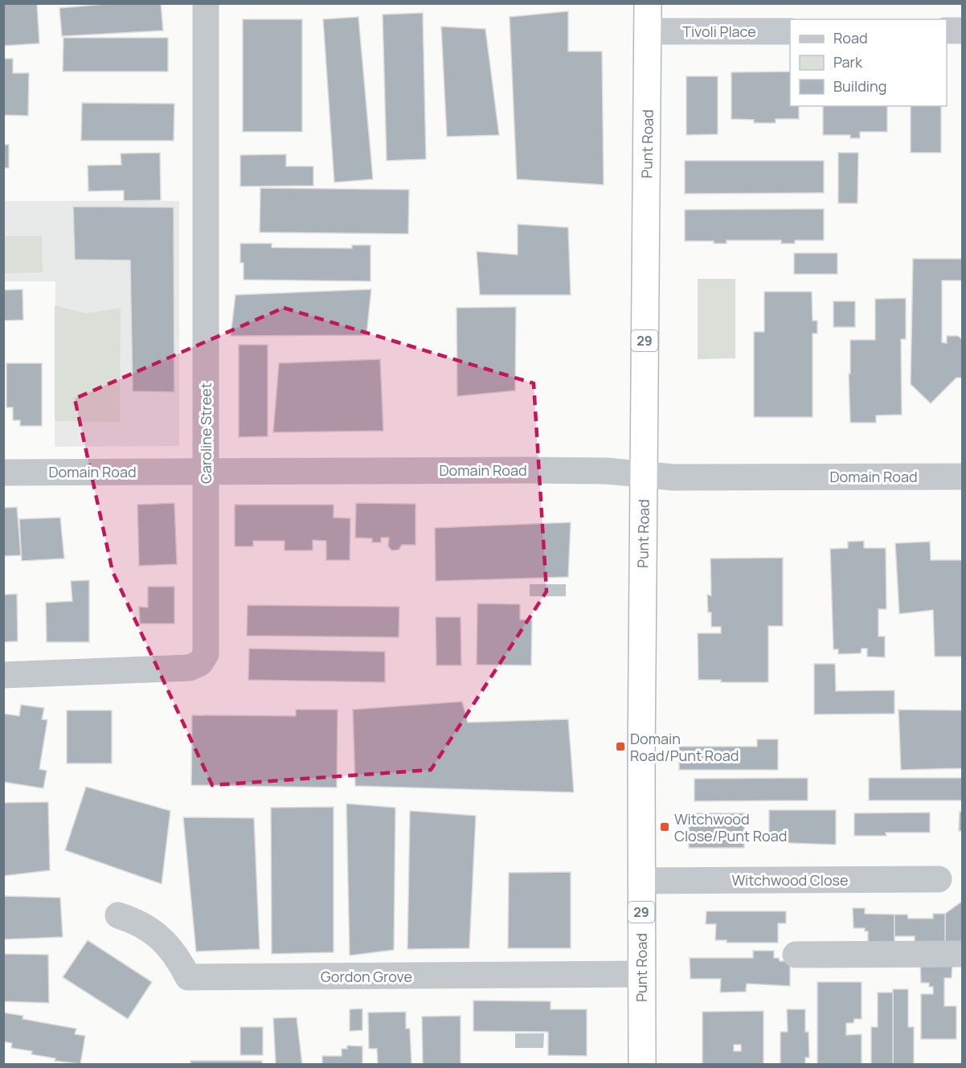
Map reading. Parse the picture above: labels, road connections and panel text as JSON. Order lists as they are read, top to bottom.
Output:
{
  "streets": {
    "highway": ["Punt Road", "29"],
    "street": [
      "Tivoli Place",
      "Caroline Street",
      "Domain Road",
      "Witchwood Close",
      "Gordon Grove"
    ]
  },
  "crossings": [
    ["Tivoli Place", "Punt Road"],
    ["Punt Road", "Domain Road"],
    ["Punt Road", "Witchwood Close"],
    ["Punt Road", "Gordon Grove"],
    ["Caroline Street", "Domain Road"]
  ],
  "places": {
    "transit": ["Domain Road/Punt Road", "Witchwood Close/Punt Road"]
  },
  "legend": ["Road", "Park", "Building"]
}
